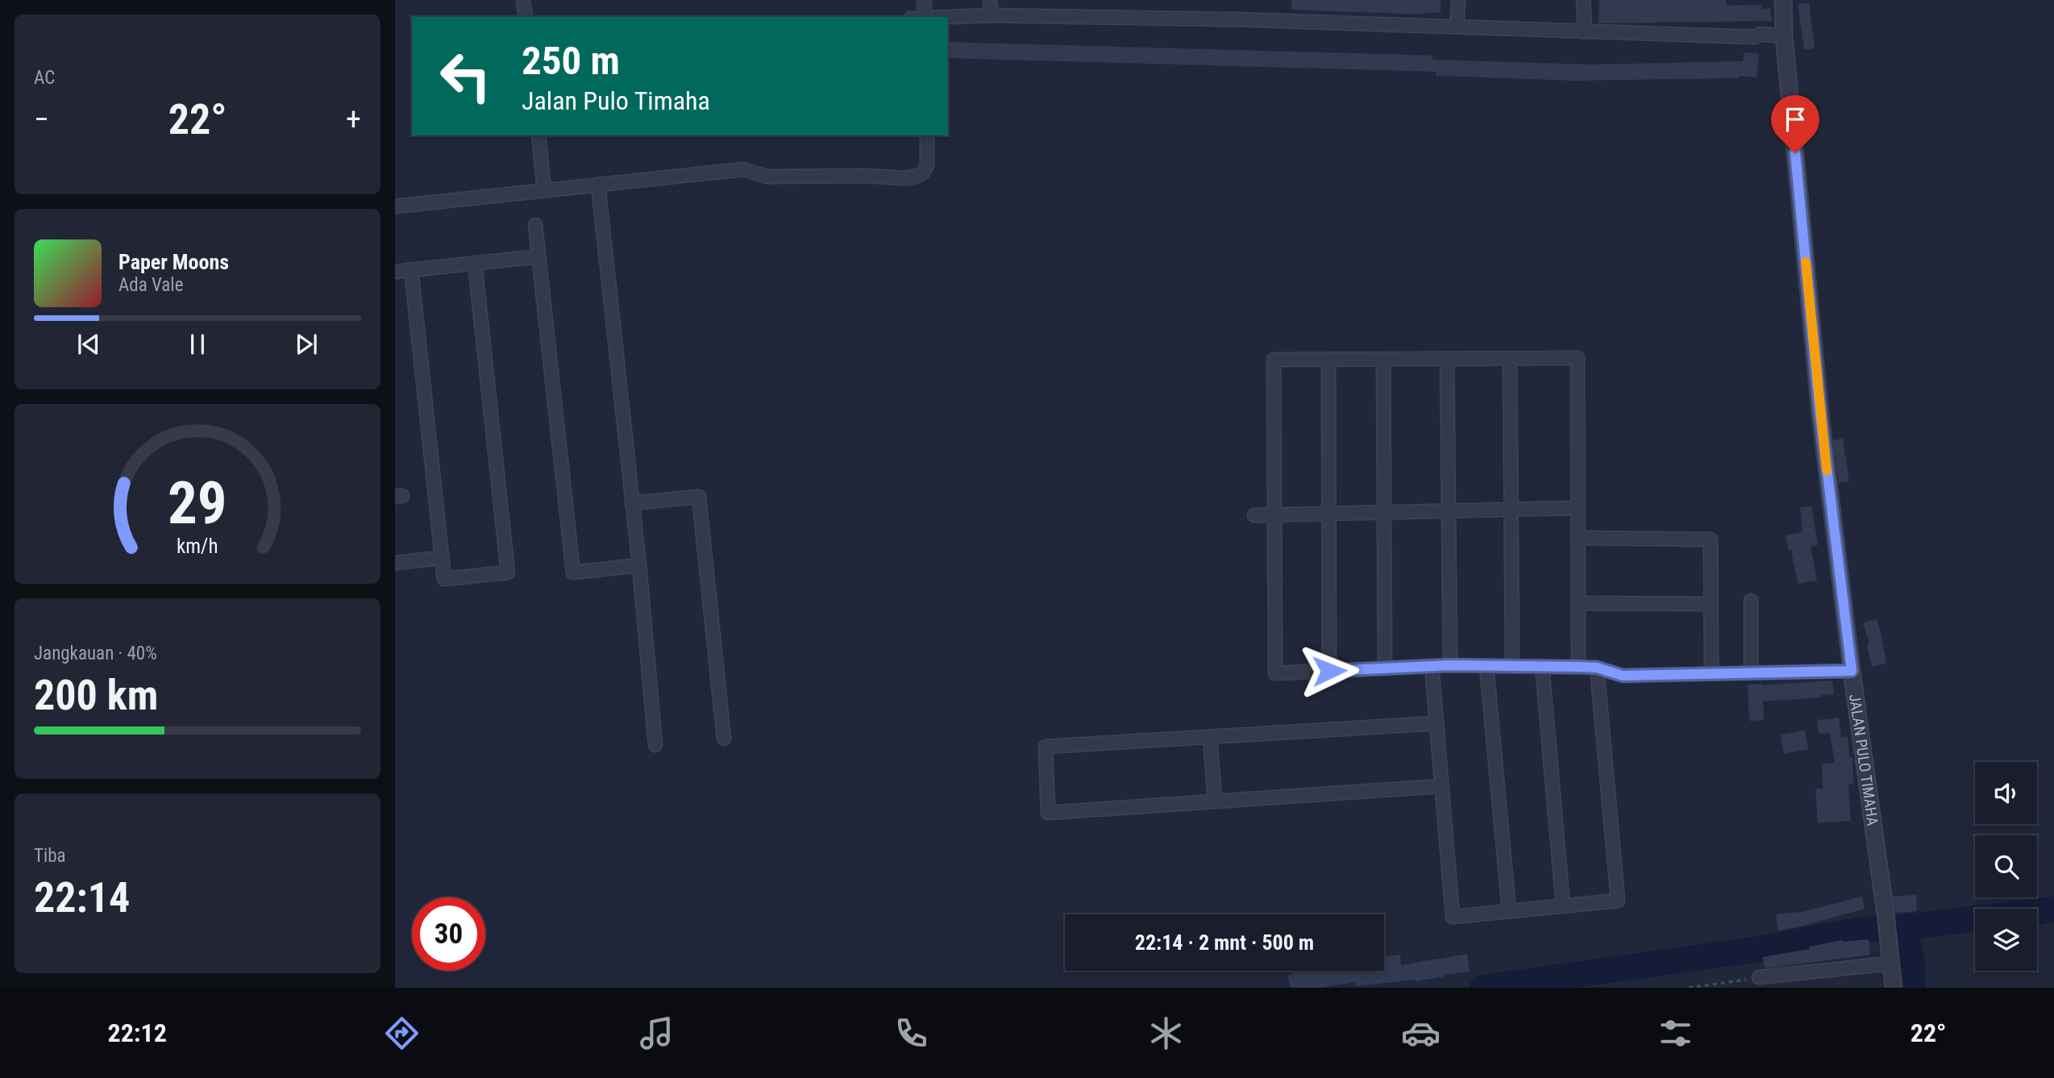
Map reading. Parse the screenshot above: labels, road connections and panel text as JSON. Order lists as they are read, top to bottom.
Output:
{
  "streets": {
    "street": ["JALAN PULO TIMAHA"]
  },
  "page": {
    "tile": [
      "AC",
      ["Jangkauan · 40%", "200 km"],
      ["Tiba", "22:14"]
    ],
    "turn": ["250 m", "Jalan Pulo Timaha"],
    "heat": ["−", "22°", "+"],
    "song": ["Paper Moons", "Ada Vale"],
    "limit": "30",
    "trip": "22:14 · 2 mnt · 500 m",
    "tabs": ["22:12", "22°"],
    "gauge": ["29", "km/h"]
  }
}
